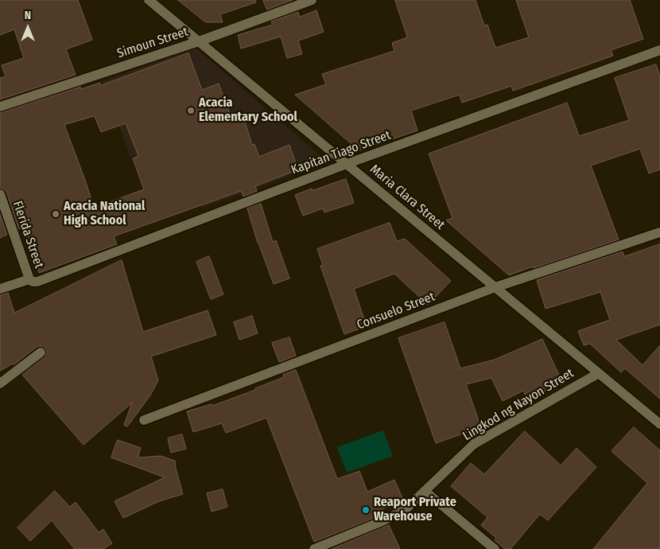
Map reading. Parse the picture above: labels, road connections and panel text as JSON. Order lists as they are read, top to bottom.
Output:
{
  "streets": {
    "street": [
      "Simoun Street",
      "Kapitan Tiago Street",
      "Maria Clara Street",
      "Flerida Street",
      "Consuelo Street",
      "Lingkod ng Nayon Street"
    ]
  },
  "crossings": [
    ["Simoun Street", "Maria Clara Street"],
    ["Kapitan Tiago Street", "Maria Clara Street"],
    ["Kapitan Tiago Street", "Flerida Street"],
    ["Maria Clara Street", "Consuelo Street"],
    ["Maria Clara Street", "Lingkod ng Nayon Street"]
  ],
  "places": ["Acacia Elementary School", "Acacia National High School", "Reaport Private Warehouse"],
  "north": "top"
}
